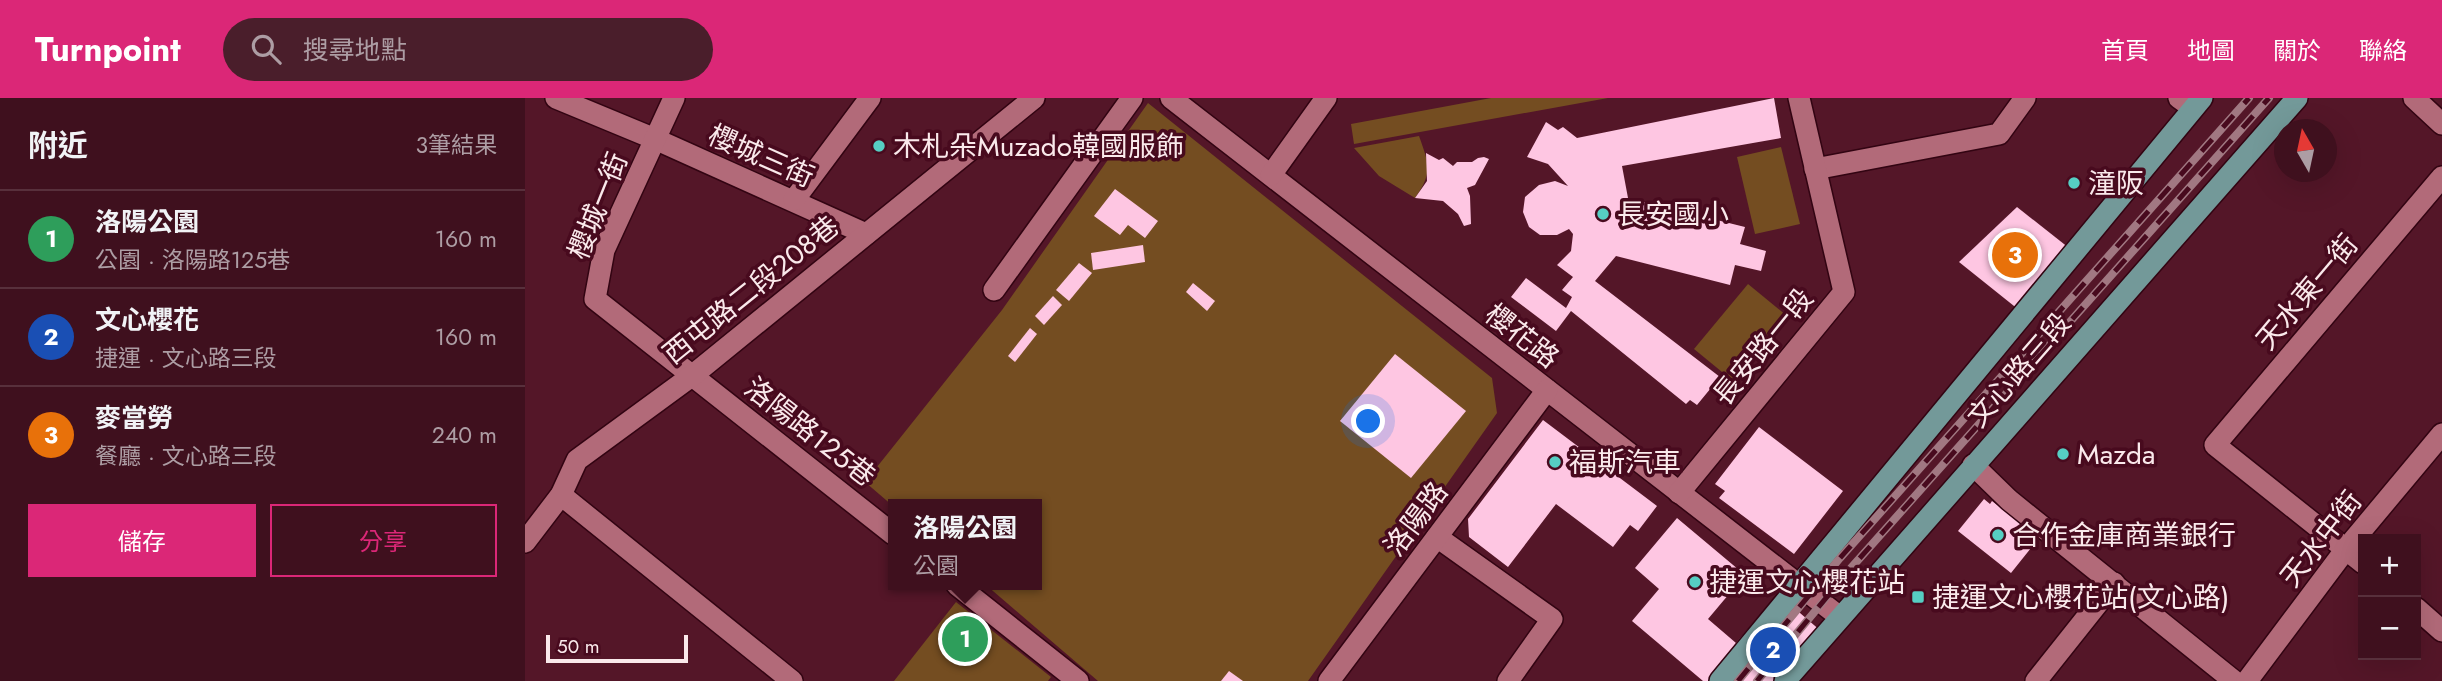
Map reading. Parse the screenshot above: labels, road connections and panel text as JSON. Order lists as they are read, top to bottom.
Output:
{
  "streets": {
    "main road": ["文心路三段"],
    "street": [
      "櫻城三街",
      "櫻城一街",
      "西屯路二段208巷",
      "天水東一街",
      "櫻花路",
      "長安路一段",
      "洛陽路125巷",
      "洛陽路",
      "天水中街"
    ]
  },
  "crossings": [
    ["櫻城三街", "櫻城一街"],
    ["櫻城三街", "西屯路二段208巷"],
    ["櫻城一街", "西屯路二段208巷"],
    ["櫻城一街", "洛陽路125巷"],
    ["西屯路二段208巷", "洛陽路125巷"],
    ["天水東一街", "天水中街"],
    ["櫻花路", "長安路一段"],
    ["櫻花路", "文心路三段"],
    ["櫻花路", "洛陽路"]
  ],
  "places": {
    "other": [
      "木札朵Muzado韓國服飾",
      "潼阪",
      "長安國小",
      "Mazda",
      "福斯汽車",
      "合作金庫商業銀行",
      "捷運文心櫻花站"
    ],
    "transit": ["捷運文心櫻花站(文心路)"]
  },
  "scale_bar": "50 m",
  "north": "top",
  "page": {
    "header": "Turnpoint",
    "search": "搜尋地點",
    "nav": [
      "首頁",
      "地圖",
      "關於",
      "聯絡"
    ],
    "heading": ["附近", "3筆結果"],
    "list": [
      {
        "mark": "1",
        "name": "洛陽公園",
        "note": "公園 · 洛陽路125巷",
        "value": "160 m"
      },
      {
        "mark": "2",
        "name": "文心櫻花",
        "note": "捷運 · 文心路三段",
        "value": "160 m"
      },
      {
        "mark": "3",
        "name": "麥當勞",
        "note": "餐廳 · 文心路三段",
        "value": "240 m"
      }
    ],
    "pins": ["3", "1", "2"],
    "buttons": ["儲存", "分享"],
    "popup": ["洛陽公園", "公園"],
    "map_buttons": ["+", "−"],
    "scale": "50 m"
  }
}
